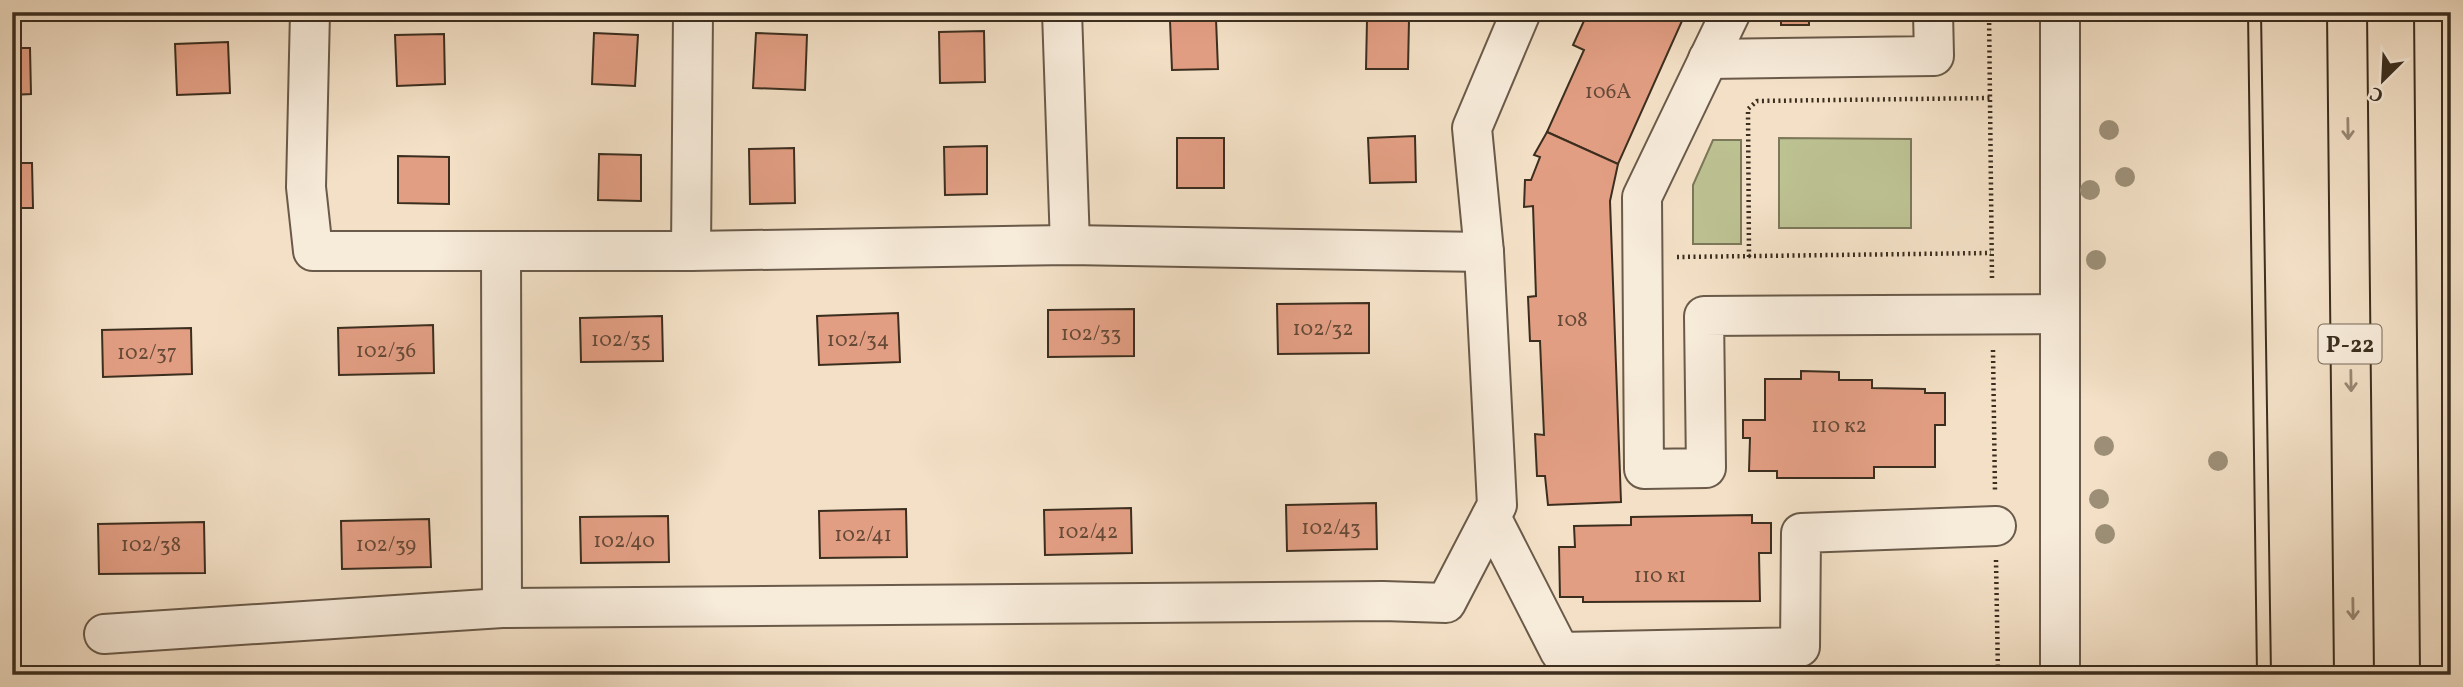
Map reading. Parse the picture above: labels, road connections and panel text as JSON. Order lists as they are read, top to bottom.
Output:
{
  "streets": {
    "highway": ["Р-22"]
  },
  "house_numbers": [
    "106А",
    "108",
    "102/32",
    "102/33",
    "102/35",
    "102/34",
    "102/36",
    "102/37",
    "110 к2",
    "102/43",
    "102/42",
    "102/41",
    "102/40",
    "102/38",
    "102/39",
    "110 к1"
  ],
  "north": "bottom left"
}
